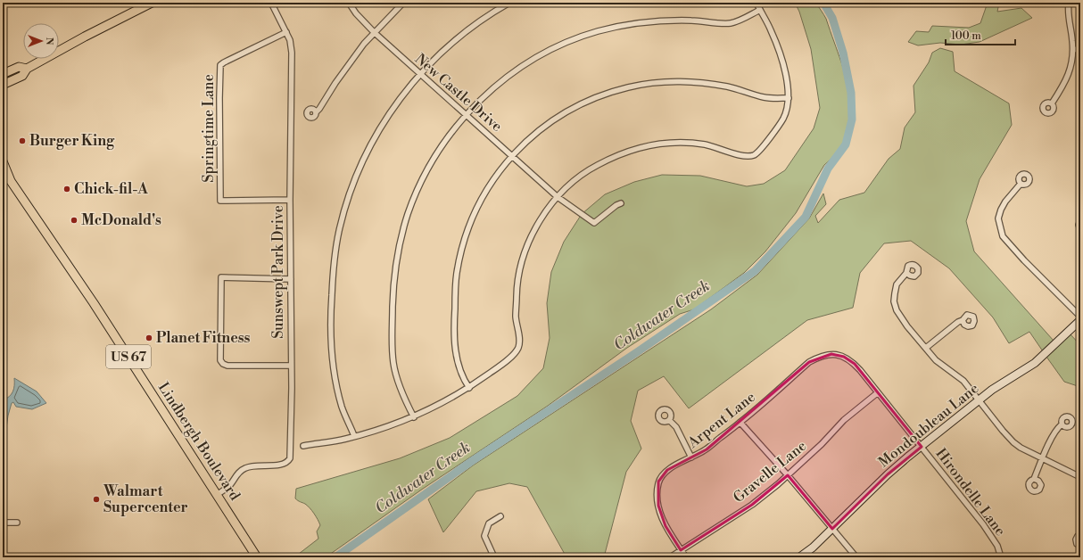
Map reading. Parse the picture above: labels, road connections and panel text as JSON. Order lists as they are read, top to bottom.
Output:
{
  "streets": {
    "main road": ["US 67", "Lindbergh Boulevard"],
    "street": [
      "New Castle Drive",
      "Springtime Lane",
      "Sunswept Park Drive",
      "Arpent Lane",
      "Mondoubleau Lane",
      "Gravelle Lane",
      "Hirondelle Lane"
    ]
  },
  "crossings": [
    ["Springtime Lane", "Sunswept Park Drive"],
    ["Sunswept Park Drive", "Lindbergh Boulevard"],
    ["Arpent Lane", "Gravelle Lane"],
    ["Arpent Lane", "Hirondelle Lane"],
    ["Mondoubleau Lane", "Hirondelle Lane"],
    ["Gravelle Lane", "Hirondelle Lane"]
  ],
  "water": ["Coldwater Creek"],
  "places": [
    "Burger King",
    "Chick-fil-A",
    "McDonald's",
    "Planet Fitness",
    "Walmart Supercenter"
  ],
  "scale_bar": "100 m",
  "north": "right"
}
